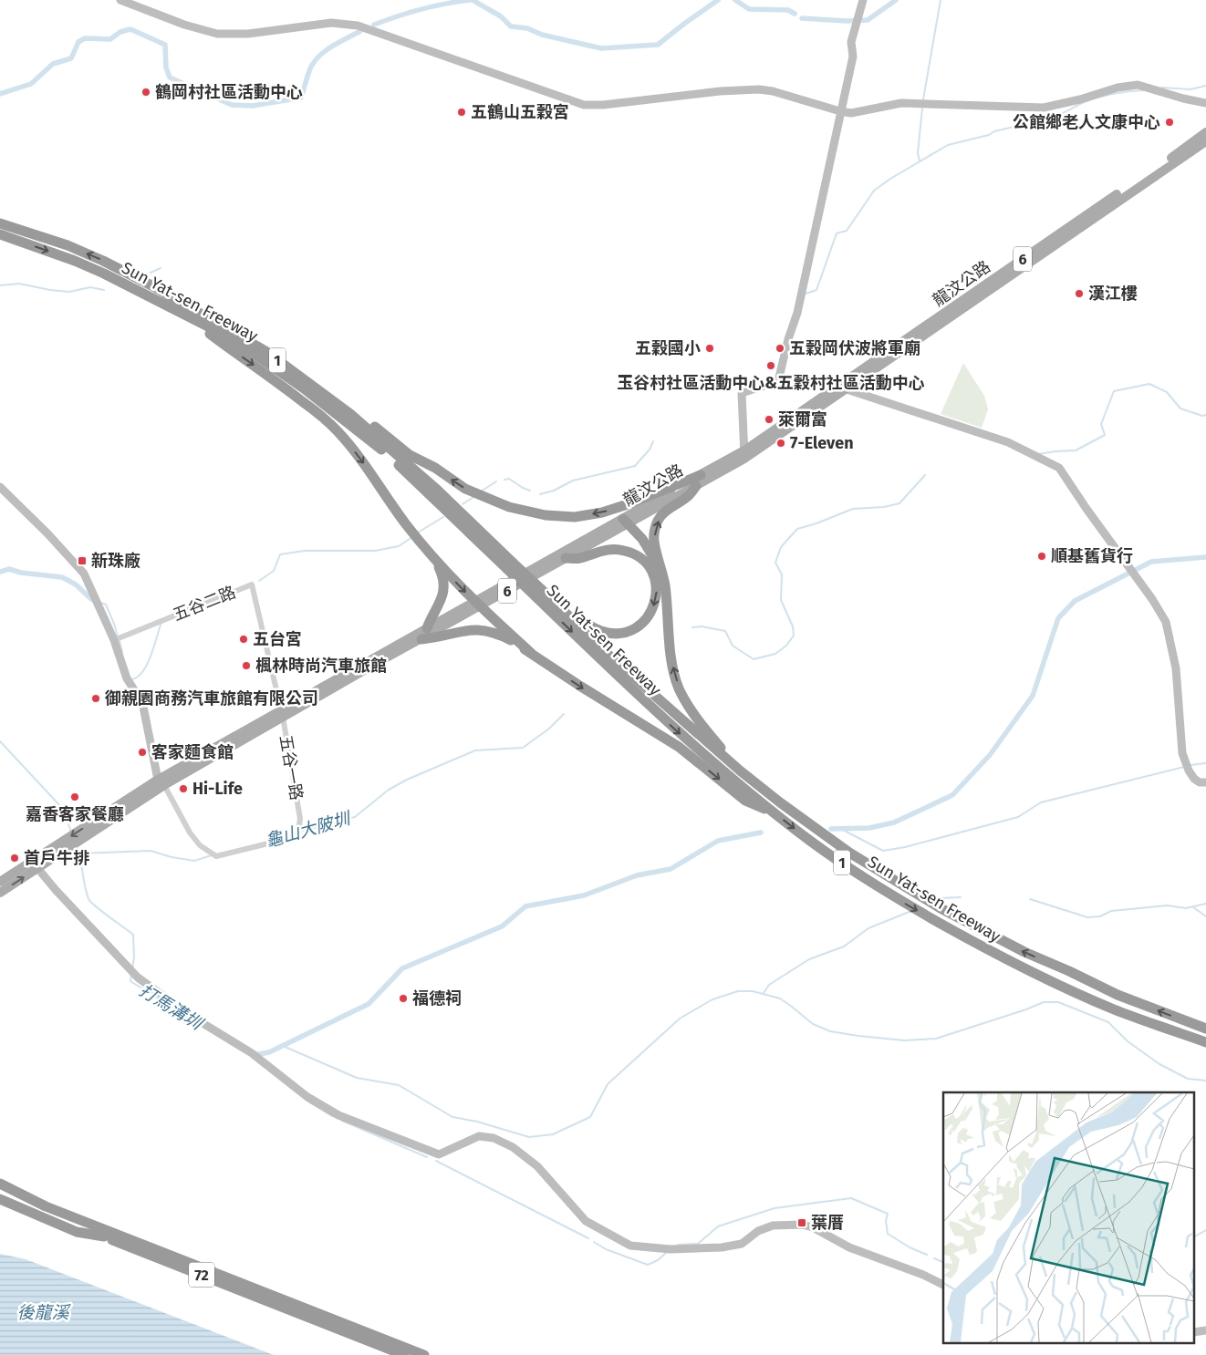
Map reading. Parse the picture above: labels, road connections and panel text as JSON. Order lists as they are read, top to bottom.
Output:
{
  "streets": {
    "highway": ["Sun Yat-sen Freeway", "1", "72"],
    "main road": ["6", "龍汶公路"],
    "street": ["五谷二路", "五谷一路"]
  },
  "crossings": [
    ["6", "龍汶公路"],
    ["龍汶公路", "五谷二路"],
    ["龍汶公路", "五谷一路"],
    ["五谷二路", "五谷一路"]
  ],
  "water": ["龜山大陂圳", "打馬溝圳", "後龍溪"],
  "places": {
    "other": [
      "鶴岡村社區活動中心",
      "五鶴山五穀宮",
      "公館鄉老人文康中心",
      "漢江樓",
      "五穀國小",
      "五穀岡伏波將軍廟",
      "玉谷村社區活動中心&五穀村社區活動中心",
      "萊爾富",
      "7-Eleven",
      "順基舊貨行",
      "五台宮",
      "楓林時尚汽車旅館",
      "御親園商務汽車旅館有限公司",
      "客家麵食館",
      "Hi-Life",
      "嘉香客家餐廳",
      "首戶牛排",
      "福德祠"
    ],
    "transit": ["新珠廠", "葉厝"]
  }
}
